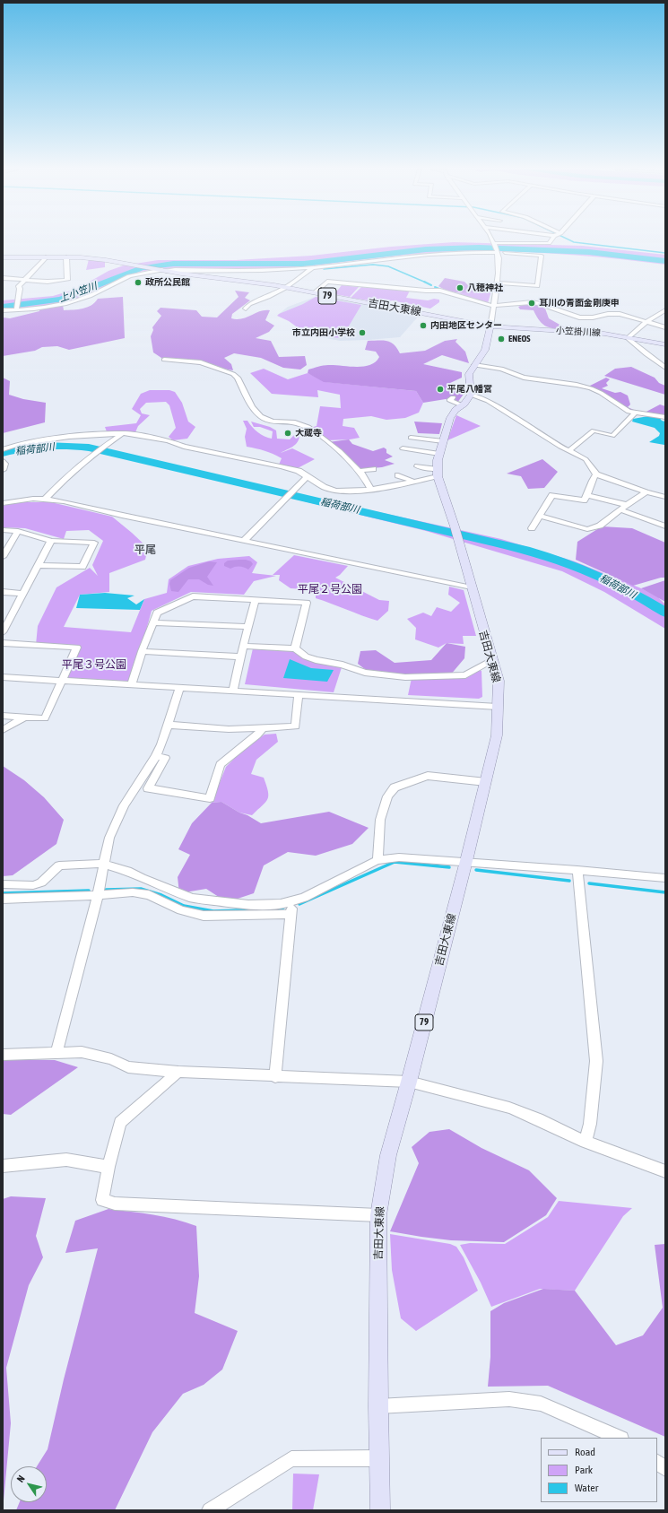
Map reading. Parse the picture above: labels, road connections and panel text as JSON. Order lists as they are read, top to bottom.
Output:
{
  "streets": {
    "main road": ["79", "吉田大東線", "小笠掛川線"]
  },
  "crossings": [
    ["吉田大東線", "小笠掛川線"]
  ],
  "districts": ["平尾"],
  "water": ["上小笠川", "稲荷部川"],
  "parks": ["平尾２号公園", "平尾３号公園"],
  "places": [
    "政所公民館",
    "八穂神社",
    "耳川の青面金剛庚申",
    "内田地区センター",
    "市立内田小学校",
    "ENEOS",
    "平尾八幡宮",
    "大蔵寺"
  ],
  "legend": ["Road", "Park", "Water"],
  "north": "top left"
}
